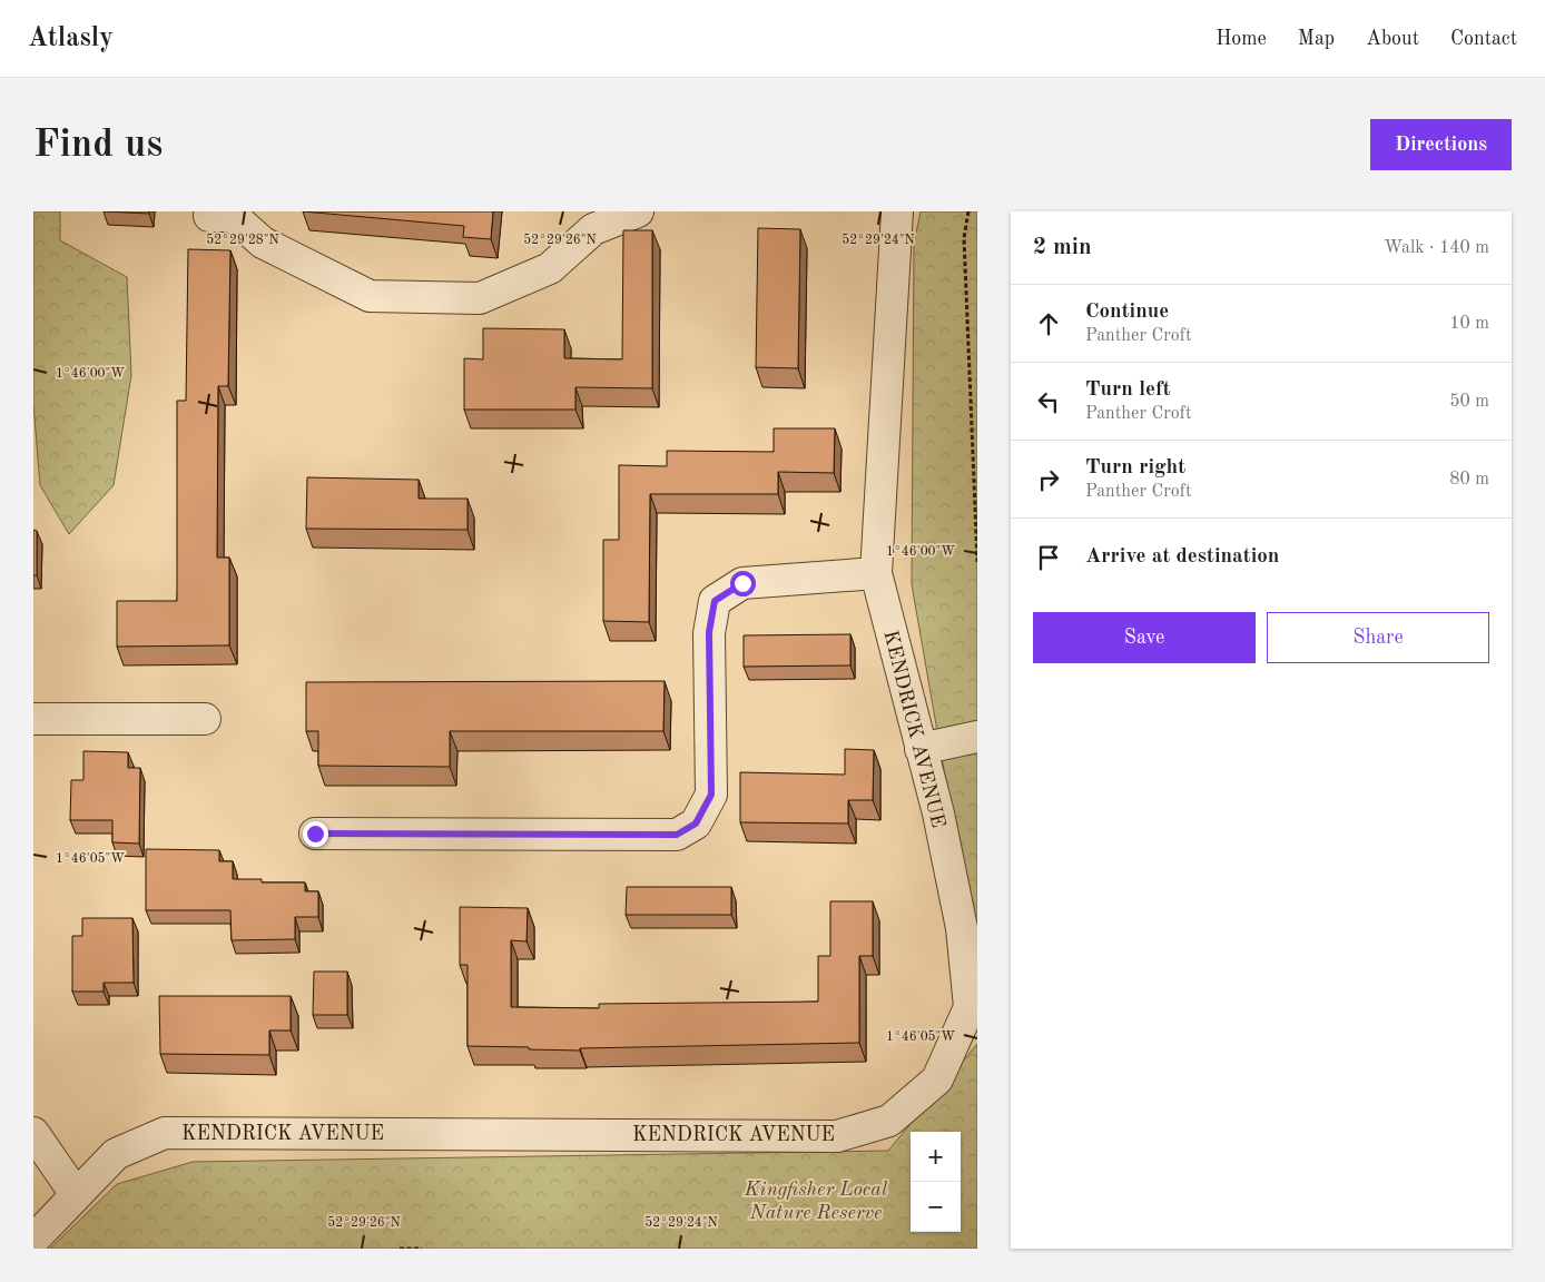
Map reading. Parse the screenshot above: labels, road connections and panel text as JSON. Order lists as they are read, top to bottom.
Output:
{
  "streets": {
    "street": ["KENDRICK AVENUE"]
  },
  "parks": ["Kingfisher Local Nature Reserve"],
  "page": {
    "header": "Atlasly",
    "nav": [
      "Home",
      "Map",
      "About",
      "Contact"
    ],
    "buttons": [
      "Directions",
      ["Save", "Share"]
    ],
    "title": "Find us",
    "heading": ["2 min", "Walk · 140 m"],
    "list": [
      ["Continue", "Panther Croft", "10 m"],
      ["Turn left", "Panther Croft", "50 m"],
      ["Turn right", "Panther Croft", "80 m"],
      "Arrive at destination"
    ],
    "map_buttons": ["+", "−"]
  },
  "coordinates": [
    "52°29'28\"N",
    "52°29'26\"N",
    "52°29'24\"N",
    "1°46'00\"W",
    "1°46'05\"W"
  ]
}
